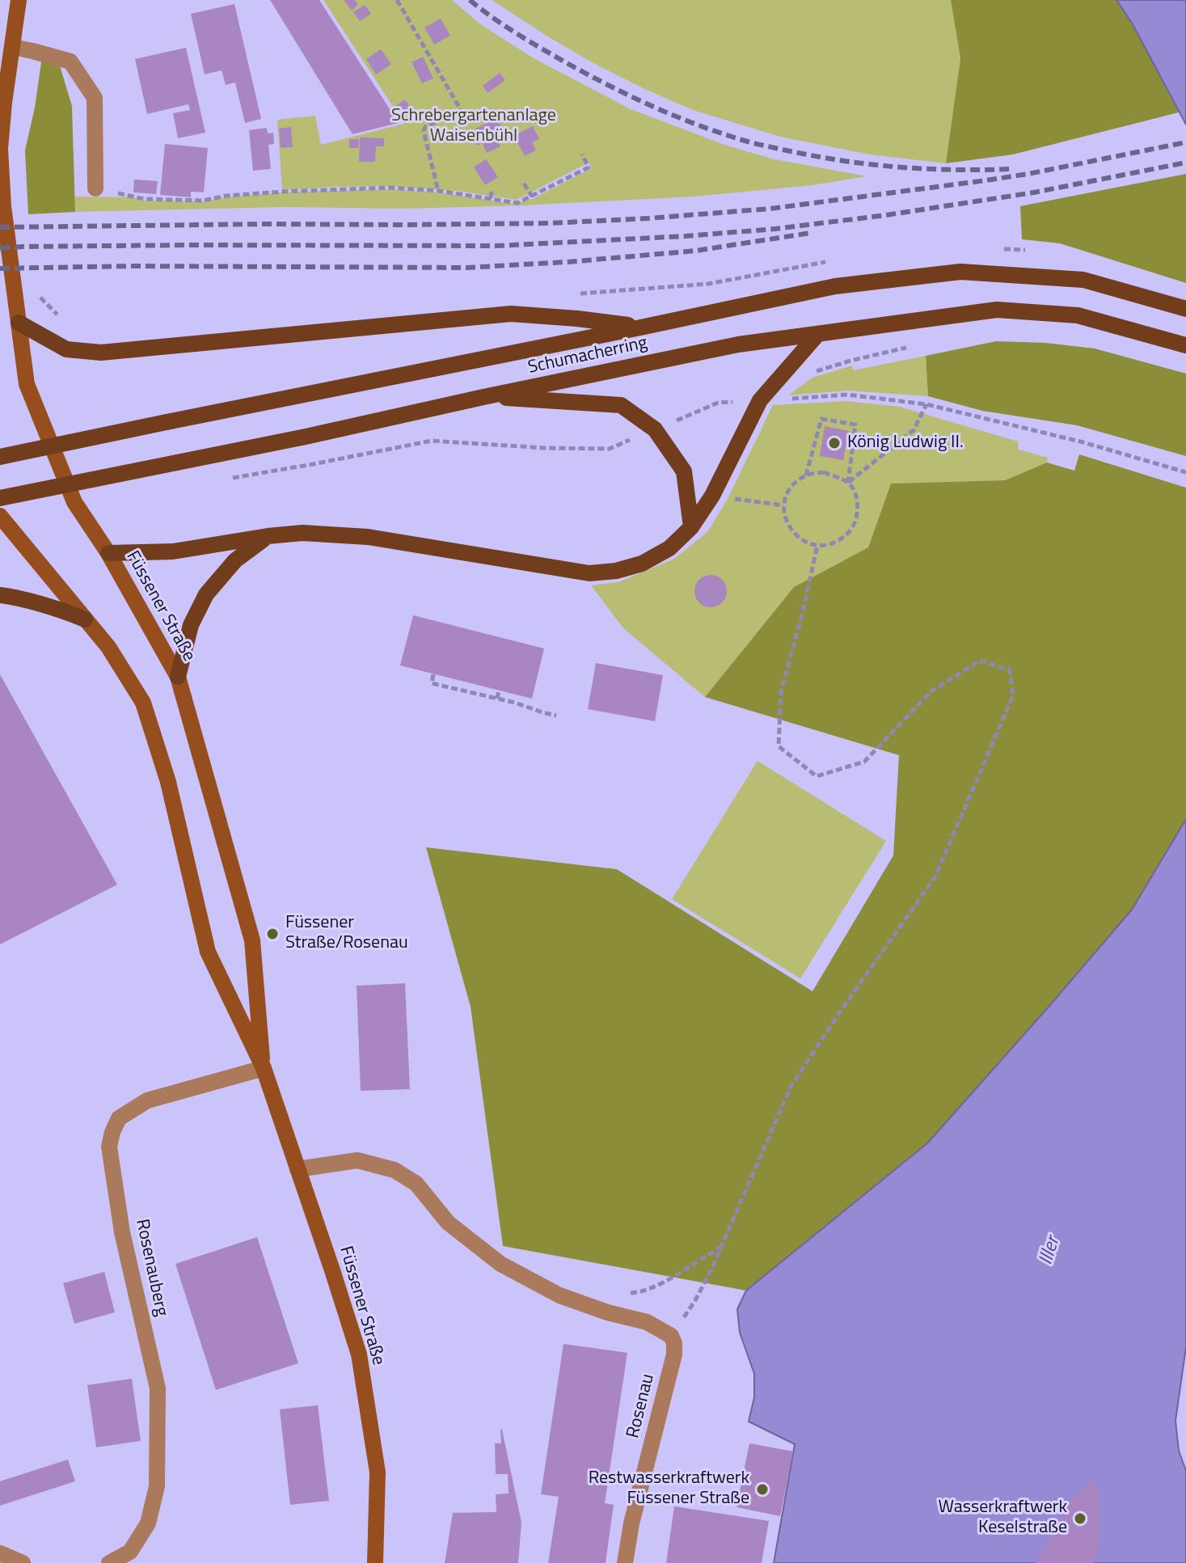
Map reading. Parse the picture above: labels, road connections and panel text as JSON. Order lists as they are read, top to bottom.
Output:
{
  "streets": {
    "main road": ["Schumacherring"],
    "street": ["Füssener Straße", "Rosenauberg", "Rosenau"]
  },
  "crossings": [
    ["Füssener Straße", "Rosenauberg"]
  ],
  "water": ["Iller"],
  "parks": ["Schrebergartenanlage Waisenbühl"],
  "places": [
    "König Ludwig II.",
    "Füssener Straße/Rosenau",
    "Restwasserkraftwerk Füssener Straße",
    "Wasserkraftwerk Keselstraße"
  ]
}
